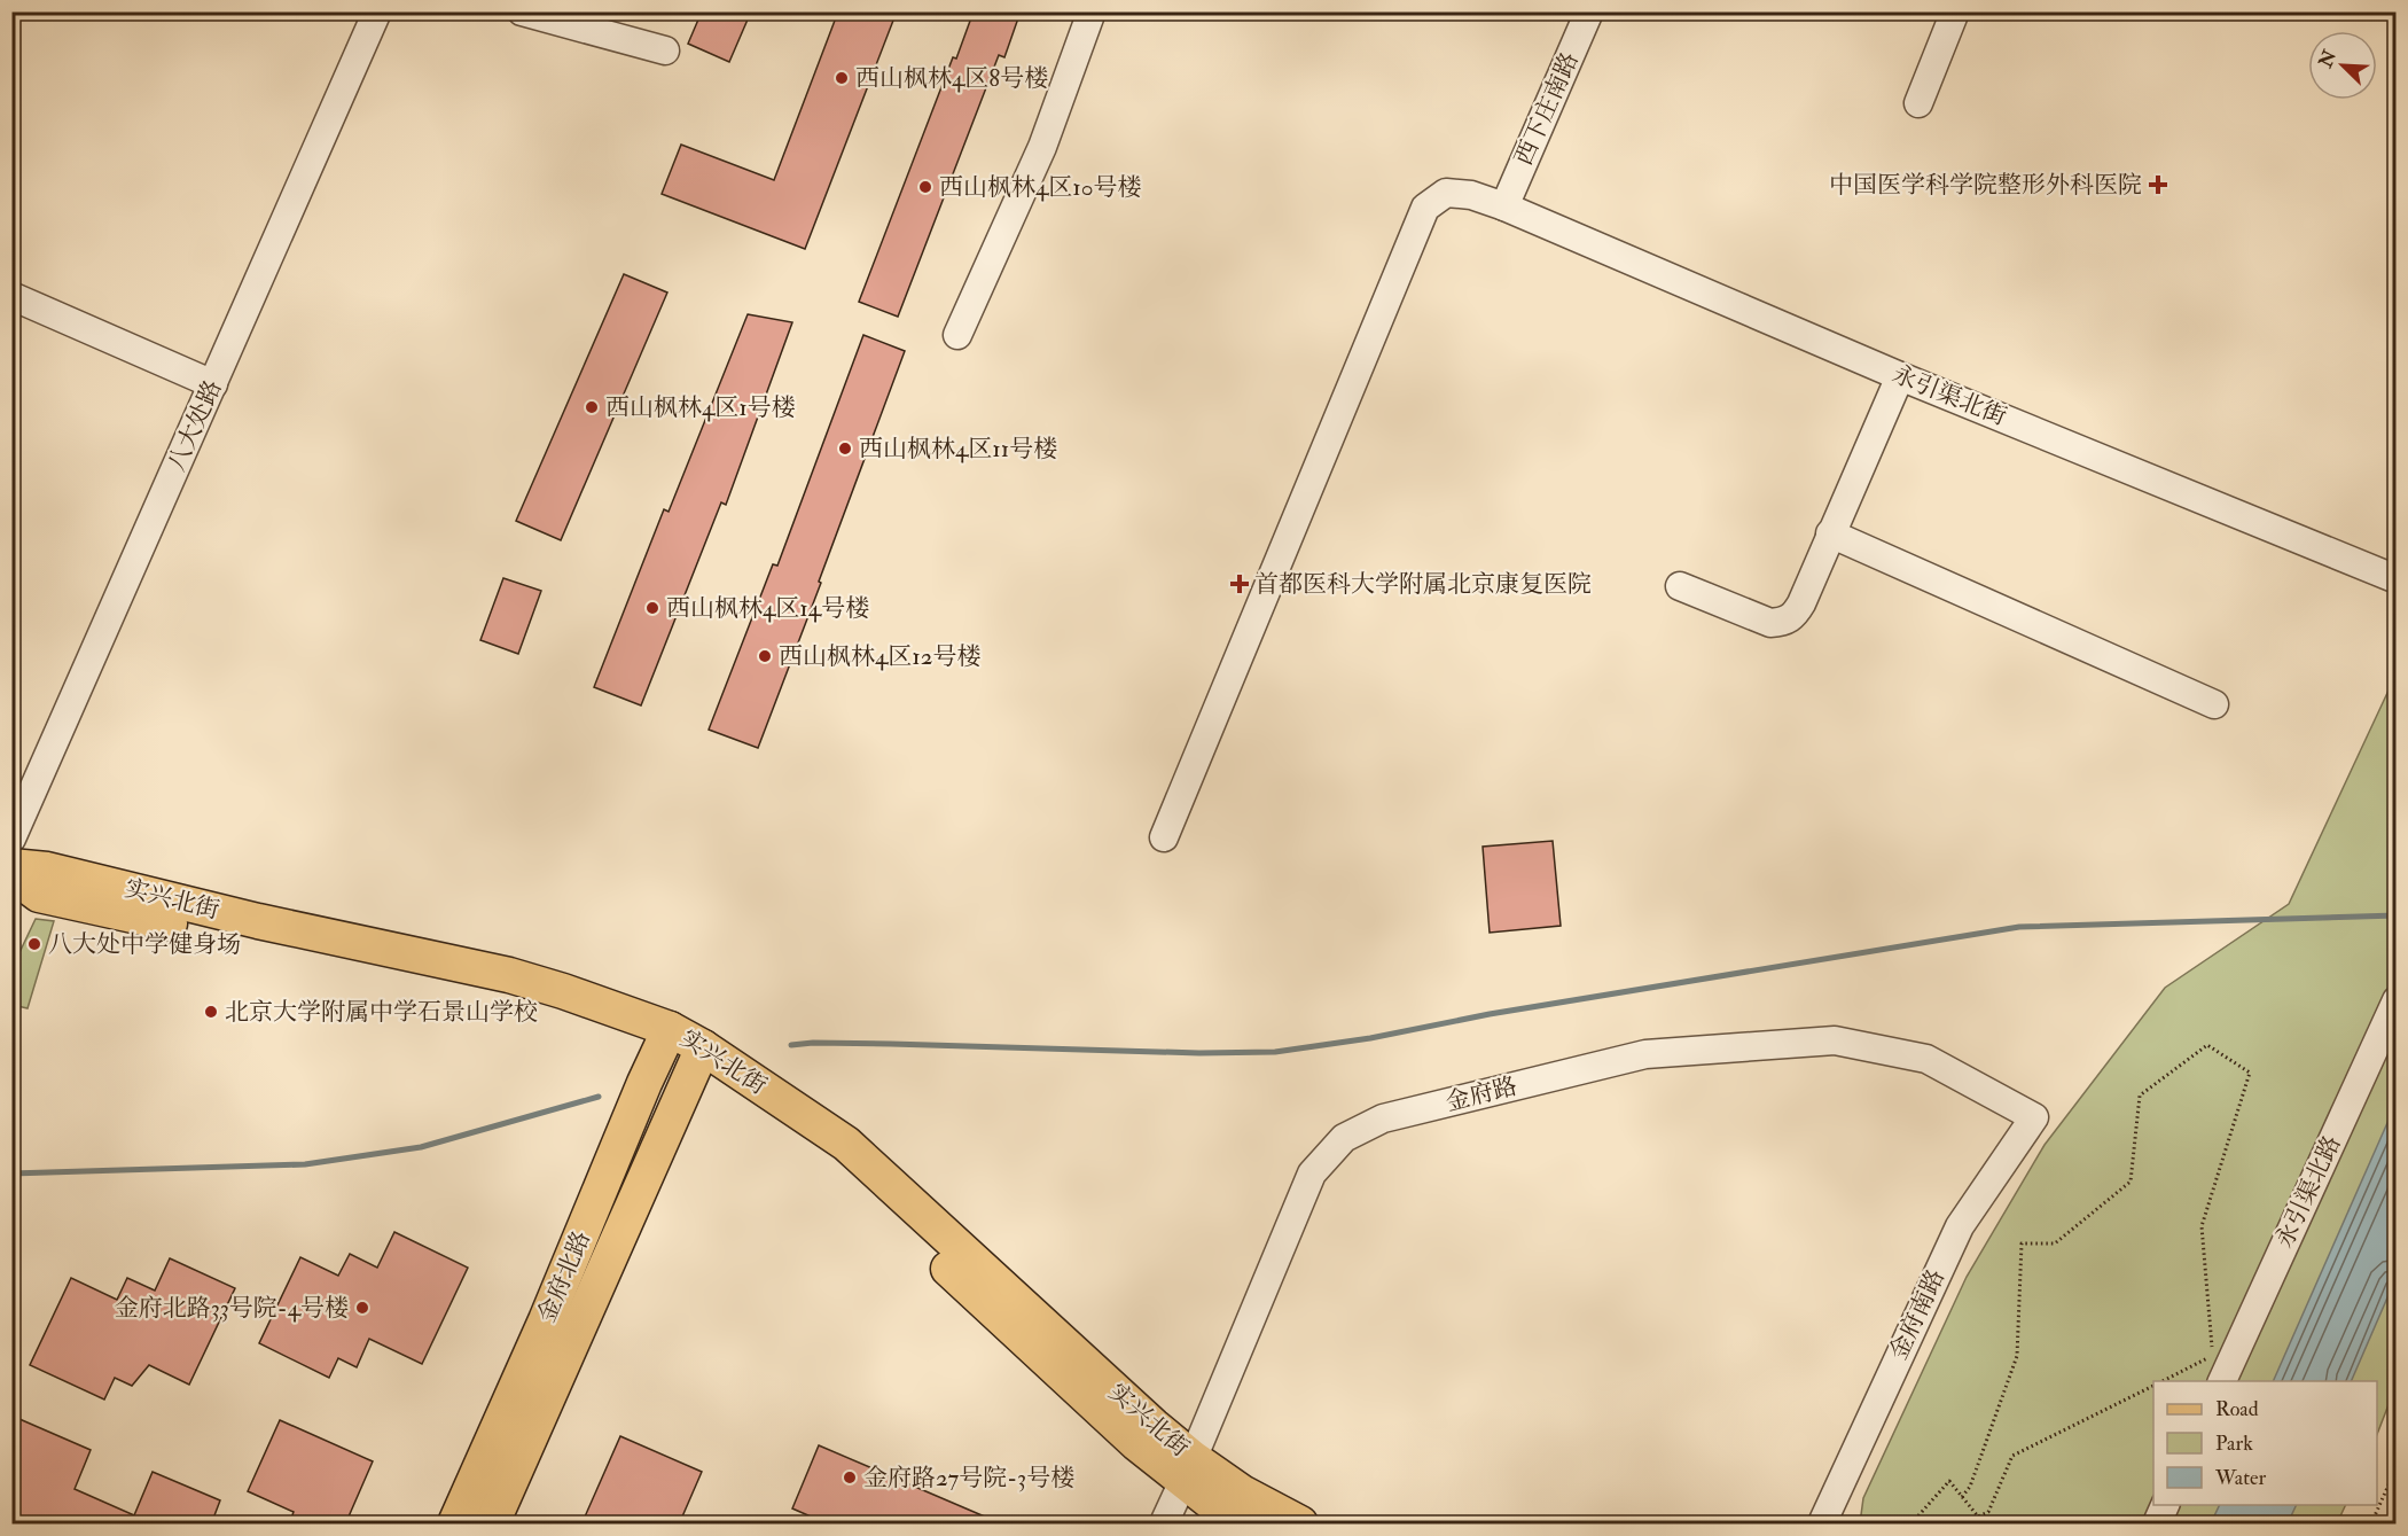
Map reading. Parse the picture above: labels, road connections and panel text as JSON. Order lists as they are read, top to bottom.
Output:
{
  "streets": {
    "main road": ["实兴北街", "金府北路"],
    "street": [
      "西下庄南路",
      "永引渠北街",
      "八大处路",
      "金府路",
      "永引渠北路",
      "金府南路"
    ]
  },
  "crossings": [
    ["西下庄南路", "永引渠北街"],
    ["实兴北街", "金府路"],
    ["实兴北街", "金府北路"],
    ["金府路", "金府南路"]
  ],
  "places": {
    "other": [
      "西山枫林4区8号楼",
      "西山枫林4区10号楼",
      "西山枫林4区1号楼",
      "西山枫林4区11号楼",
      "西山枫林4区14号楼",
      "西山枫林4区12号楼",
      "八大处中学健身场",
      "北京大学附属中学石景山学校",
      "金府北路33号院-4号楼",
      "金府路27号院-3号楼"
    ],
    "health": ["中国医学科学院整形外科医院", "首都医科大学附属北京康复医院"]
  },
  "legend": ["Road", "Park", "Water"],
  "north": "top left"
}
